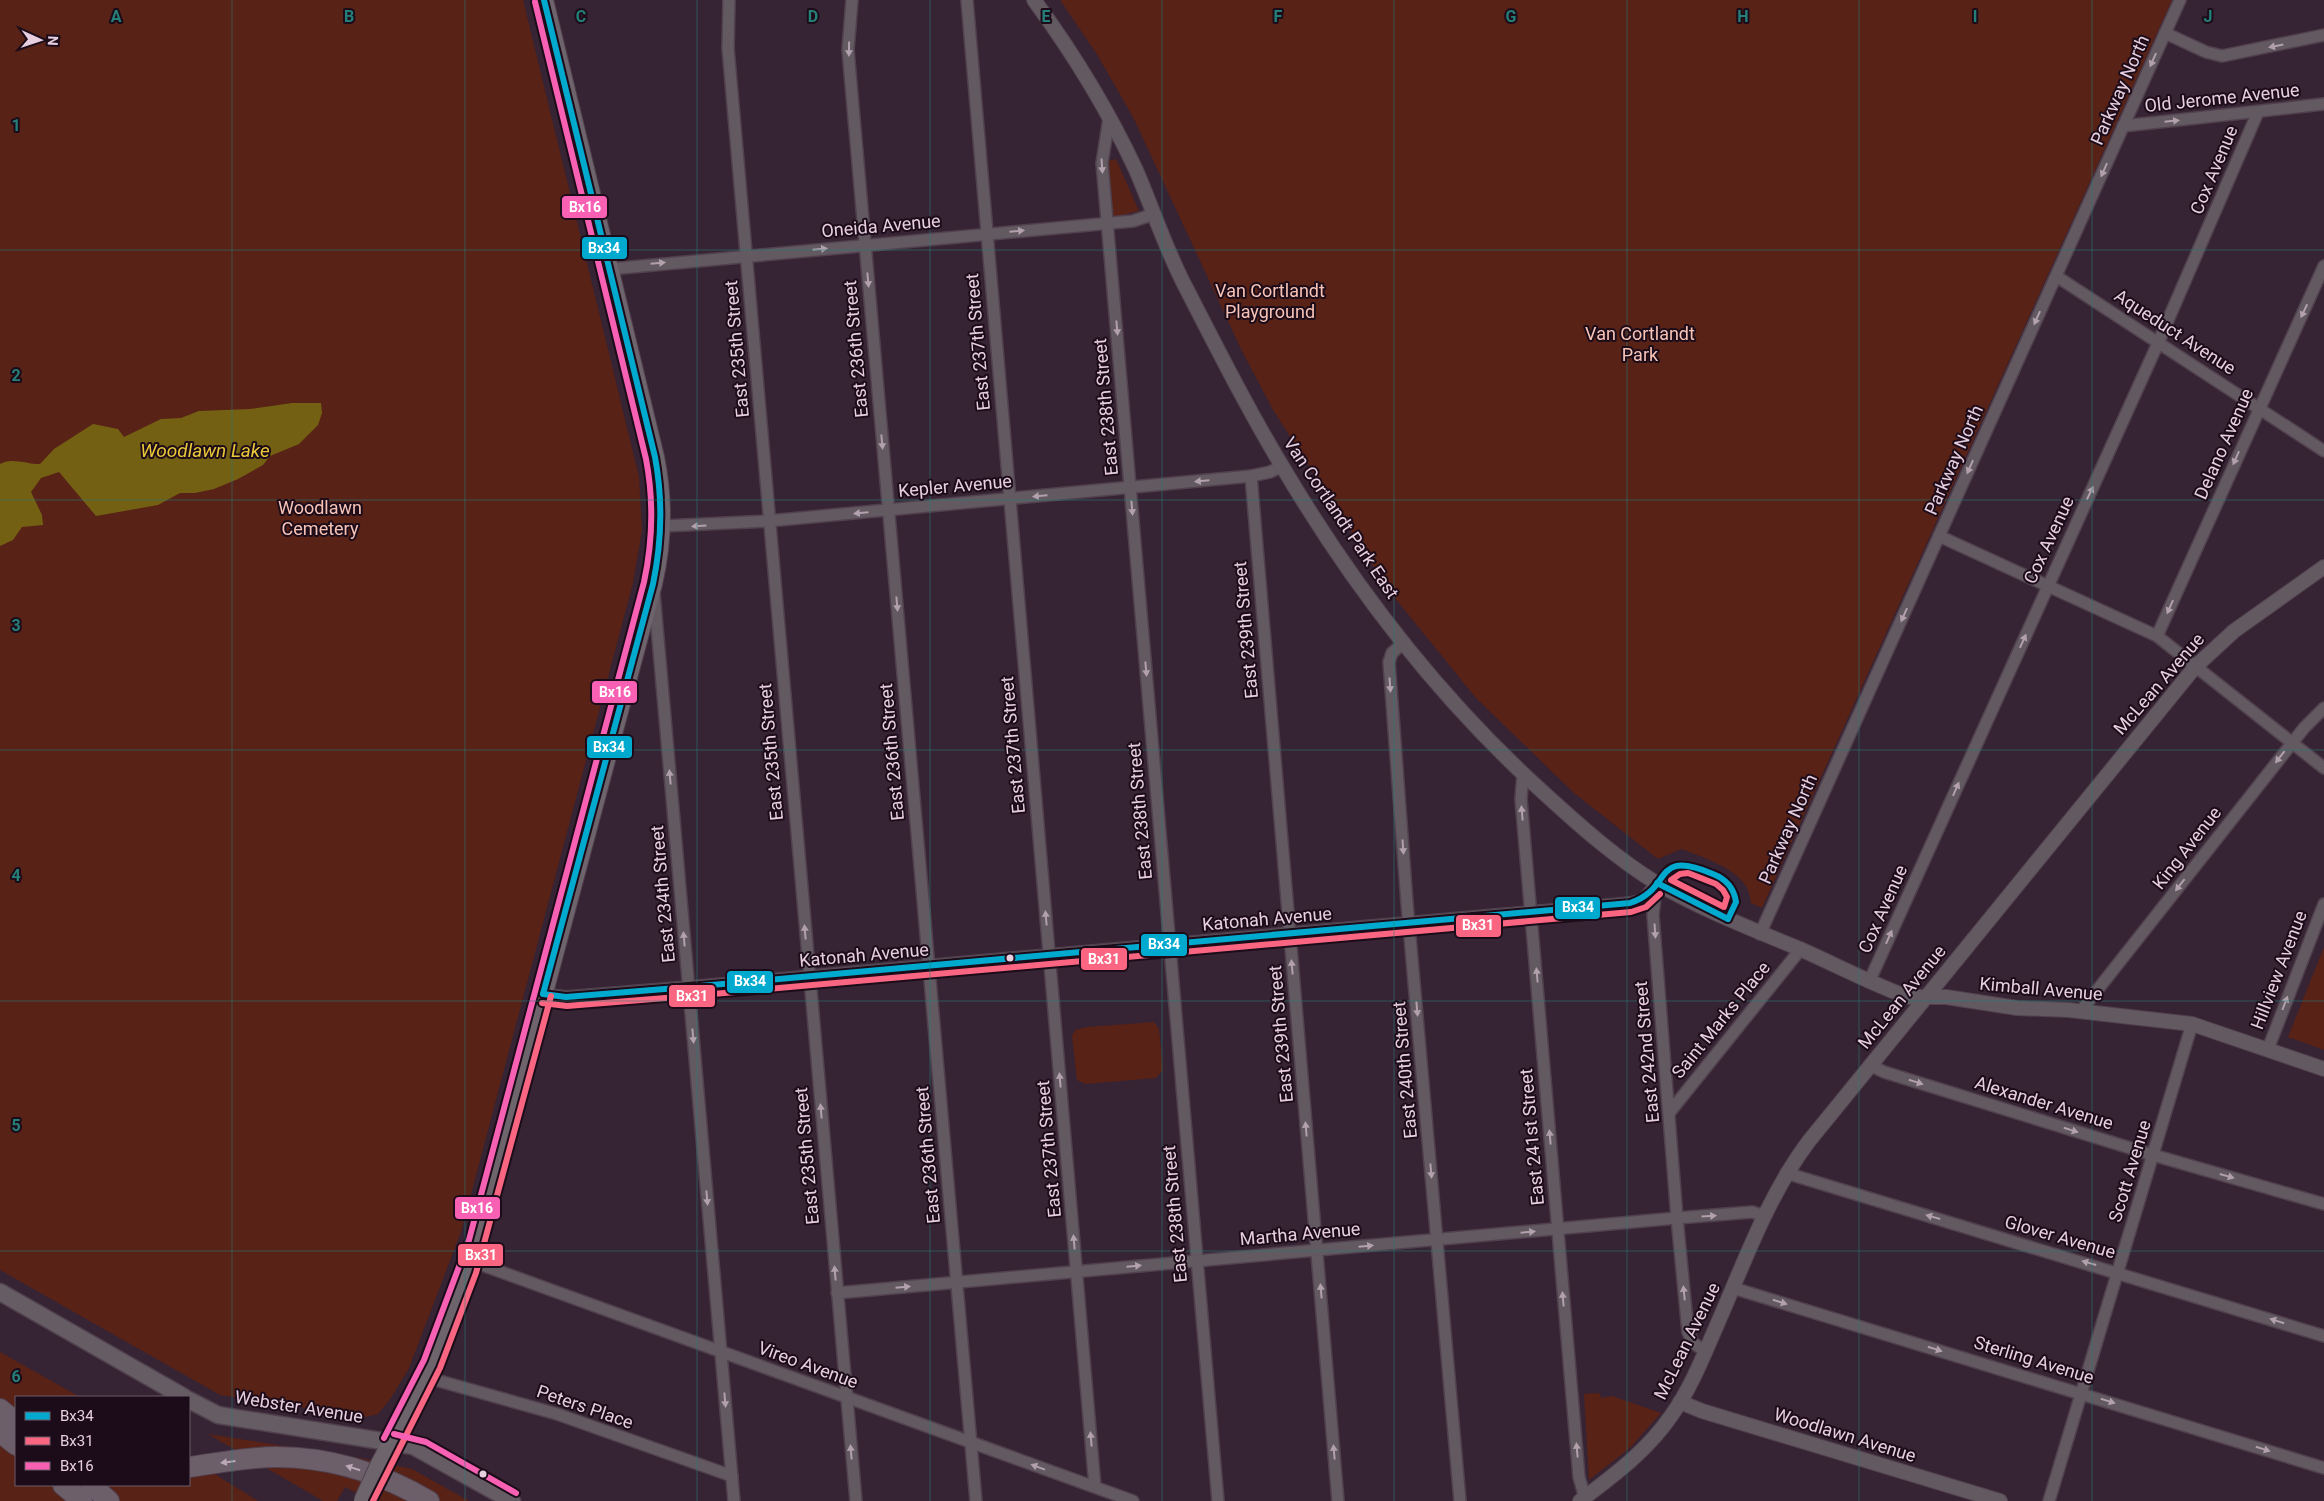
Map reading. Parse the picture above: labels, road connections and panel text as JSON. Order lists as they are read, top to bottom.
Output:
{
  "streets": {
    "main road": ["Webster Avenue"],
    "street": [
      "Parkway North",
      "Old Jerome Avenue",
      "Cox Avenue",
      "Oneida Avenue",
      "Aqueduct Avenue",
      "East 237th Street",
      "East 235th Street",
      "East 236th Street",
      "East 238th Street",
      "Delano Avenue",
      "Kepler Avenue",
      "Van Cortlandt Park East",
      "East 239th Street",
      "McLean Avenue",
      "King Avenue",
      "East 234th Street",
      "Katonah Avenue",
      "Hillview Avenue",
      "Kimball Avenue",
      "Saint Marks Place",
      "East 242nd Street",
      "East 240th Street",
      "Alexander Avenue",
      "East 241st Street",
      "Scott Avenue",
      "Martha Avenue",
      "Glover Avenue",
      "Sterling Avenue",
      "Vireo Avenue",
      "Peters Place",
      "Woodlawn Avenue"
    ]
  },
  "crossings": [
    ["Parkway North", "Old Jerome Avenue"],
    ["Parkway North", "Aqueduct Avenue"],
    ["Parkway North", "Van Cortlandt Park East"],
    ["Parkway North", "Kimball Avenue"],
    ["Old Jerome Avenue", "Cox Avenue"],
    ["Cox Avenue", "Aqueduct Avenue"],
    ["Cox Avenue", "Kimball Avenue"],
    ["Oneida Avenue", "East 237th Street"],
    ["Oneida Avenue", "East 235th Street"],
    ["Oneida Avenue", "East 236th Street"],
    ["Oneida Avenue", "East 238th Street"],
    ["Oneida Avenue", "Van Cortlandt Park East"],
    ["Aqueduct Avenue", "Delano Avenue"],
    ["East 237th Street", "Kepler Avenue"],
    ["East 237th Street", "Katonah Avenue"],
    ["East 237th Street", "Martha Avenue"],
    ["East 237th Street", "Vireo Avenue"],
    ["East 235th Street", "Kepler Avenue"],
    ["East 235th Street", "Katonah Avenue"],
    ["East 235th Street", "Martha Avenue"],
    ["East 235th Street", "Vireo Avenue"],
    ["East 236th Street", "Kepler Avenue"],
    ["East 236th Street", "Katonah Avenue"],
    ["East 236th Street", "Martha Avenue"],
    ["East 236th Street", "Vireo Avenue"],
    ["East 238th Street", "Kepler Avenue"],
    ["East 238th Street", "Van Cortlandt Park East"],
    ["East 238th Street", "Katonah Avenue"],
    ["East 238th Street", "Martha Avenue"],
    ["Kepler Avenue", "East 239th Street"],
    ["Van Cortlandt Park East", "Katonah Avenue"],
    ["Van Cortlandt Park East", "Kimball Avenue"],
    ["Van Cortlandt Park East", "East 242nd Street"],
    ["Van Cortlandt Park East", "East 240th Street"],
    ["Van Cortlandt Park East", "East 241st Street"],
    ["East 239th Street", "Katonah Avenue"],
    ["East 239th Street", "Martha Avenue"],
    ["McLean Avenue", "Kimball Avenue"],
    ["McLean Avenue", "East 242nd Street"],
    ["McLean Avenue", "Alexander Avenue"],
    ["McLean Avenue", "East 241st Street"],
    ["McLean Avenue", "Martha Avenue"],
    ["McLean Avenue", "Glover Avenue"],
    ["McLean Avenue", "Sterling Avenue"],
    ["McLean Avenue", "Woodlawn Avenue"],
    ["King Avenue", "Kimball Avenue"],
    ["East 234th Street", "Katonah Avenue"],
    ["East 234th Street", "Vireo Avenue"],
    ["East 234th Street", "Peters Place"],
    ["Katonah Avenue", "East 242nd Street"],
    ["Katonah Avenue", "East 240th Street"],
    ["Katonah Avenue", "East 241st Street"],
    ["Hillview Avenue", "Kimball Avenue"],
    ["Kimball Avenue", "Saint Marks Place"],
    ["Kimball Avenue", "Scott Avenue"],
    ["Saint Marks Place", "East 242nd Street"],
    ["East 242nd Street", "Martha Avenue"],
    ["East 240th Street", "Martha Avenue"],
    ["Alexander Avenue", "Scott Avenue"],
    ["East 241st Street", "Martha Avenue"],
    ["Scott Avenue", "Glover Avenue"],
    ["Scott Avenue", "Sterling Avenue"]
  ],
  "one_way": [
    "Parkway North",
    "Cox Avenue",
    "Oneida Avenue",
    "East 237th Street",
    "East 235th Street",
    "East 236th Street",
    "East 238th Street",
    "Delano Avenue",
    "Kepler Avenue",
    "East 239th Street",
    "King Avenue",
    "Hillview Avenue",
    "East 240th Street",
    "Alexander Avenue",
    "East 241st Street",
    "Martha Avenue",
    "Glover Avenue",
    "Sterling Avenue"
  ],
  "water": ["Woodlawn Lake"],
  "parks": ["Van Cortlandt Playground", "Van Cortlandt Park", "Woodlawn Cemetery"],
  "lines": ["transit line Bx34", "transit line Bx16", "transit line Bx31"],
  "legend": ["Bx34", "Bx31", "Bx16"],
  "north": "right",
  "grid": {
    "columns": [
      "A",
      "B",
      "C",
      "D",
      "E",
      "F",
      "G",
      "H",
      "I",
      "J"
    ],
    "rows": [
      "1",
      "2",
      "3",
      "4",
      "5",
      "6"
    ]
  }
}
